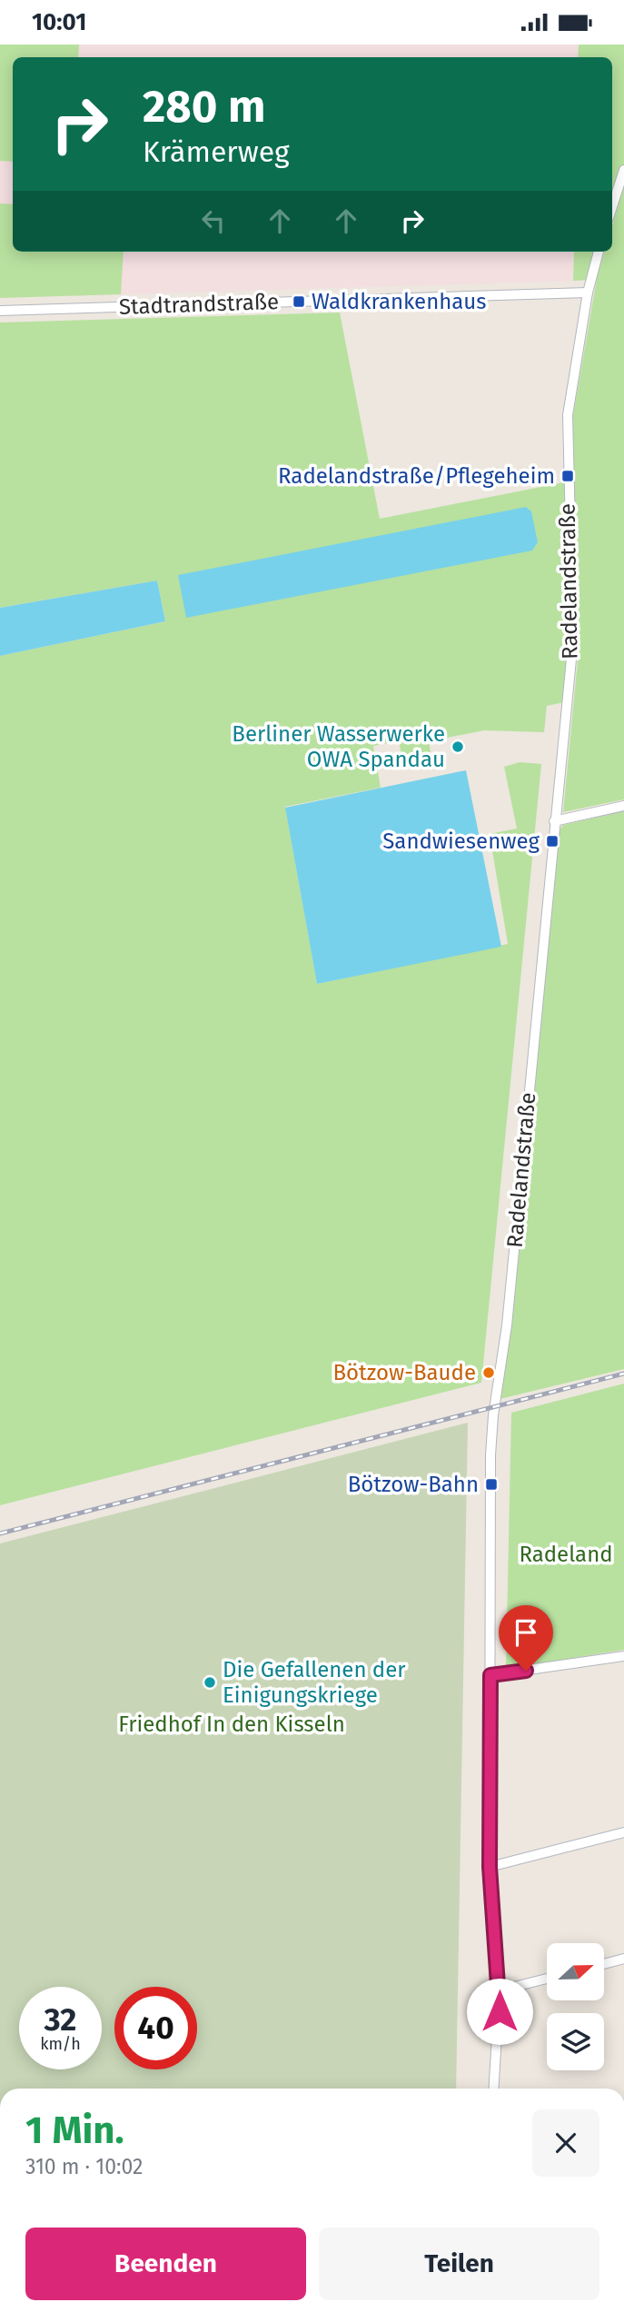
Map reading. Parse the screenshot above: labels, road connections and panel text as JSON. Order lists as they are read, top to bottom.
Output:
{
  "streets": {
    "street": ["Stadtrandstraße", "Radelandstraße"]
  },
  "crossings": [
    ["Stadtrandstraße", "Radelandstraße"]
  ],
  "parks": ["Radeland", "Friedhof In den Kisseln"],
  "places": {
    "transit": [
      "Waldkrankenhaus",
      "Radelandstraße/Pflegeheim",
      "Sandwiesenweg",
      "Bötzow-Bahn"
    ],
    "other": ["Berliner Wasserwerke OWA Spandau", "Bötzow-Baude", "Die Gefallenen der Einigungskriege"]
  },
  "north": "right",
  "page": {
    "status": "10:01",
    "turn": ["280 m", "Krämerweg"],
    "speed": "32 km/h",
    "limit": "40",
    "heading": ["1 Min.", "310 m · 10:02"],
    "buttons": ["Beenden", "Teilen"]
  }
}
